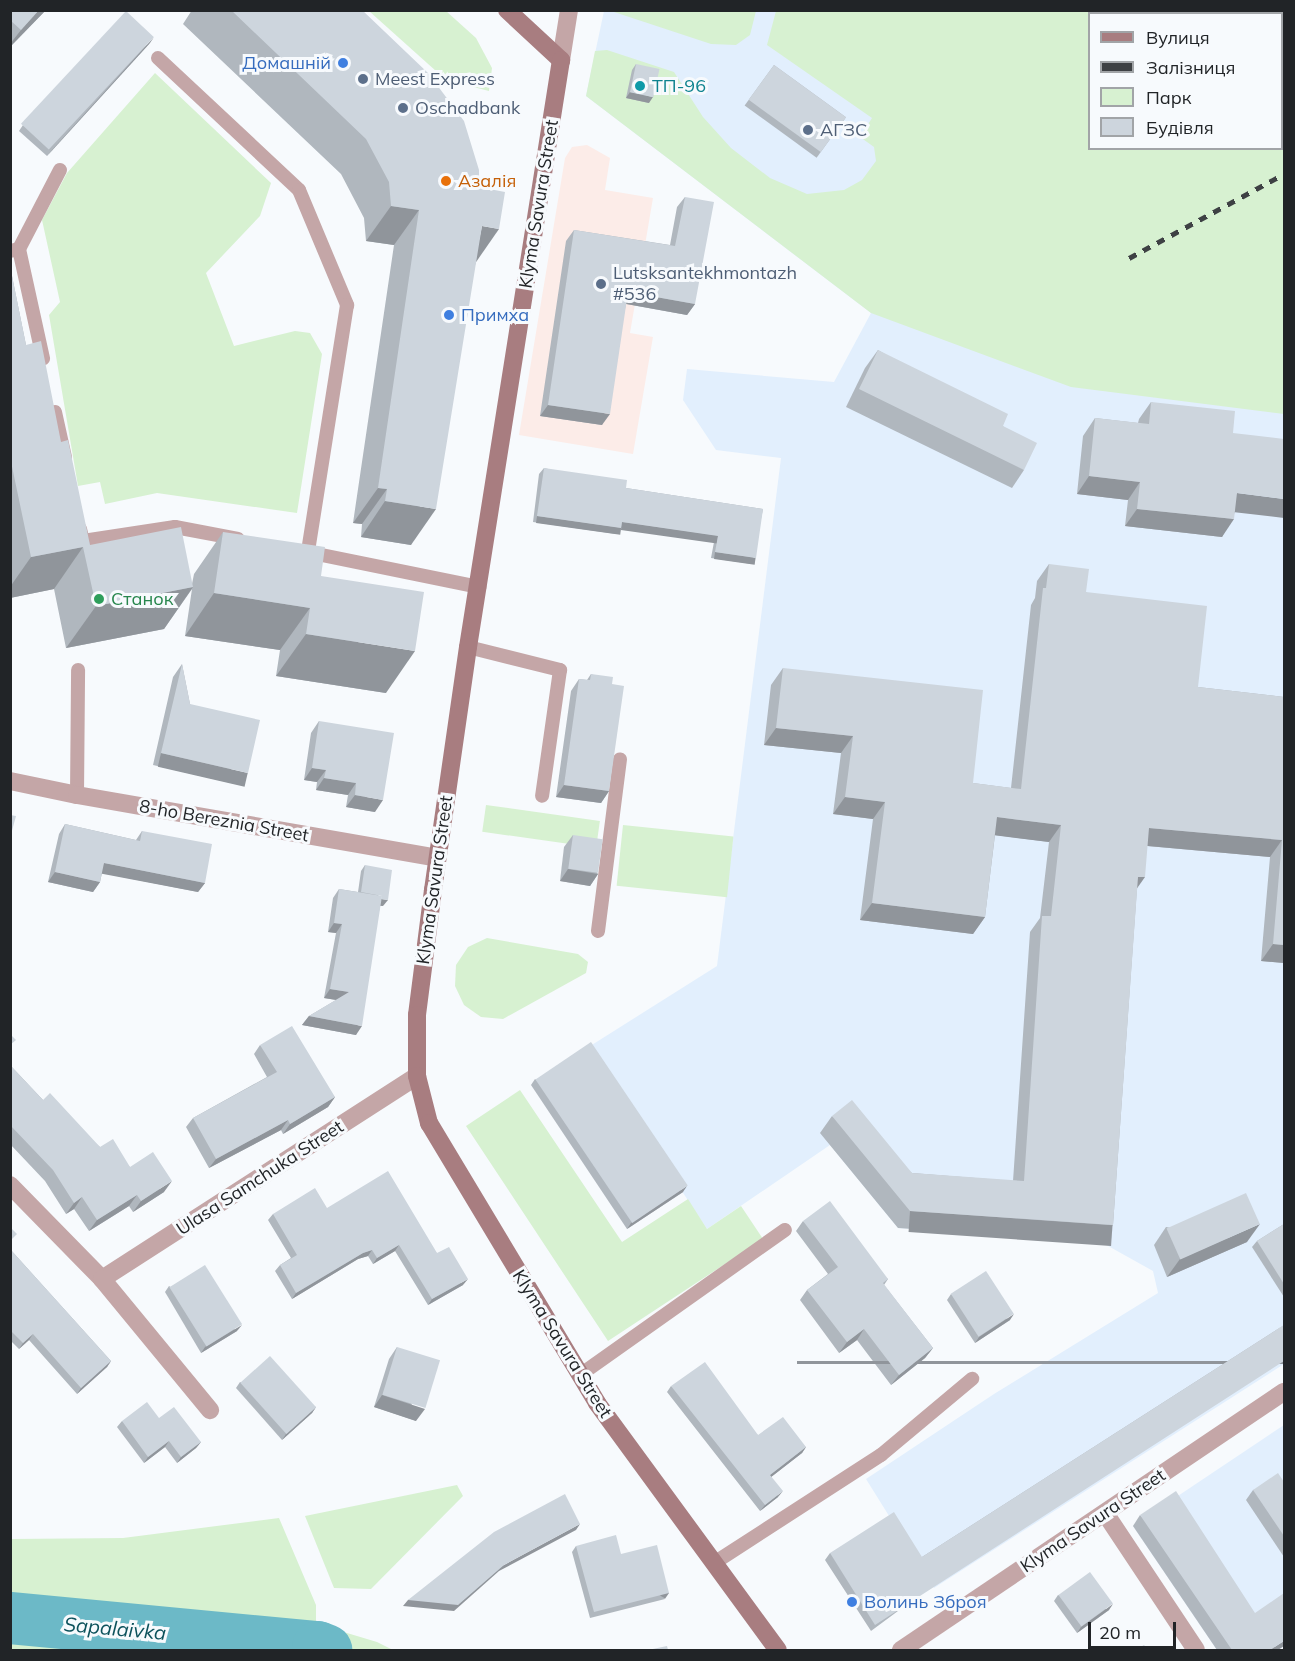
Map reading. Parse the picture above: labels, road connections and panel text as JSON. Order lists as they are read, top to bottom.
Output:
{
  "streets": {
    "street": ["Klyma Savura Street", "8-ho Bereznia Street", "Ulasa Samchuka Street"]
  },
  "crossings": [
    ["Klyma Savura Street", "8-ho Bereznia Street"],
    ["Klyma Savura Street", "Ulasa Samchuka Street"]
  ],
  "water": ["Sapalaivka"],
  "places": [
    "Домашній",
    "Meest Express",
    "ТП-96",
    "Oschadbank",
    "АГЗС",
    "Азалія",
    "Lutsksantekhmontazh #536",
    "Примха",
    "Станок",
    "Волинь Зброя"
  ],
  "legend": [
    "Вулиця",
    "Залізниця",
    "Парк",
    "Будівля"
  ],
  "scale_bar": "20 m"
}
